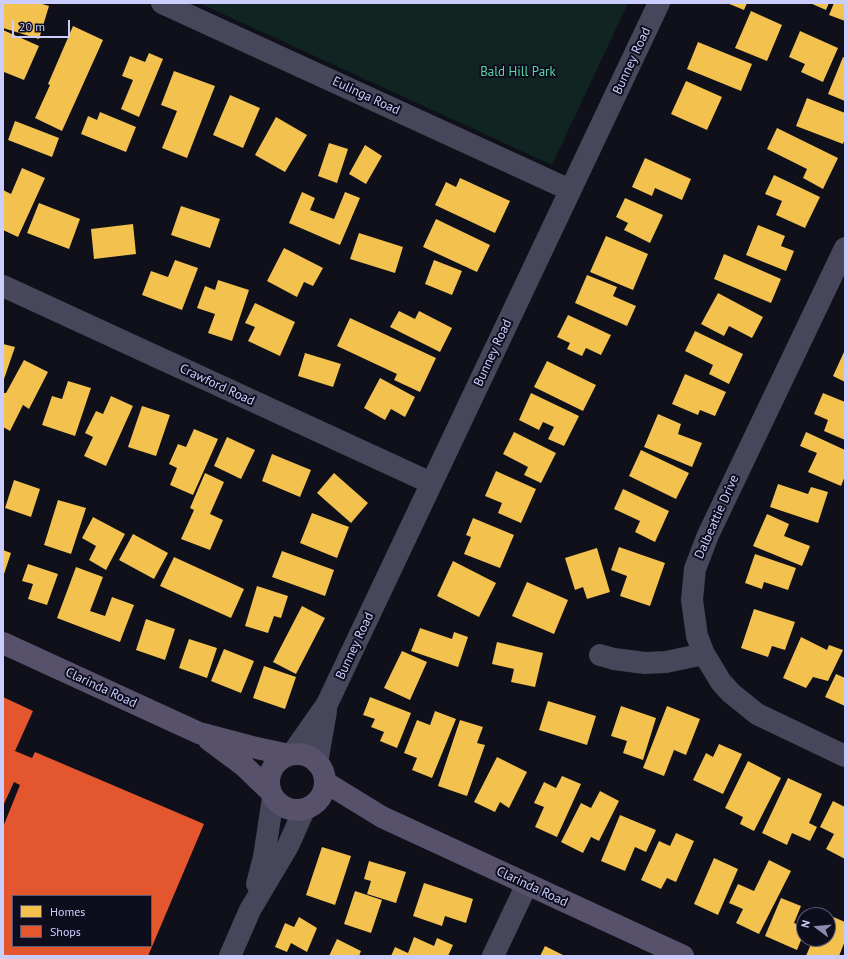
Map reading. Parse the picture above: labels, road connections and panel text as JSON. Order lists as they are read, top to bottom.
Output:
{
  "streets": {
    "main road": ["Clarinda Road"],
    "street": [
      "Bunney Road",
      "Eulinga Road",
      "Crawford Road",
      "Dalbeattie Drive"
    ]
  },
  "crossings": [
    ["Bunney Road", "Eulinga Road"],
    ["Bunney Road", "Crawford Road"],
    ["Bunney Road", "Clarinda Road"]
  ],
  "parks": ["Bald Hill Park"],
  "legend": ["Homes", "Shops"],
  "scale_bar": "20 m",
  "north": "left"
}
